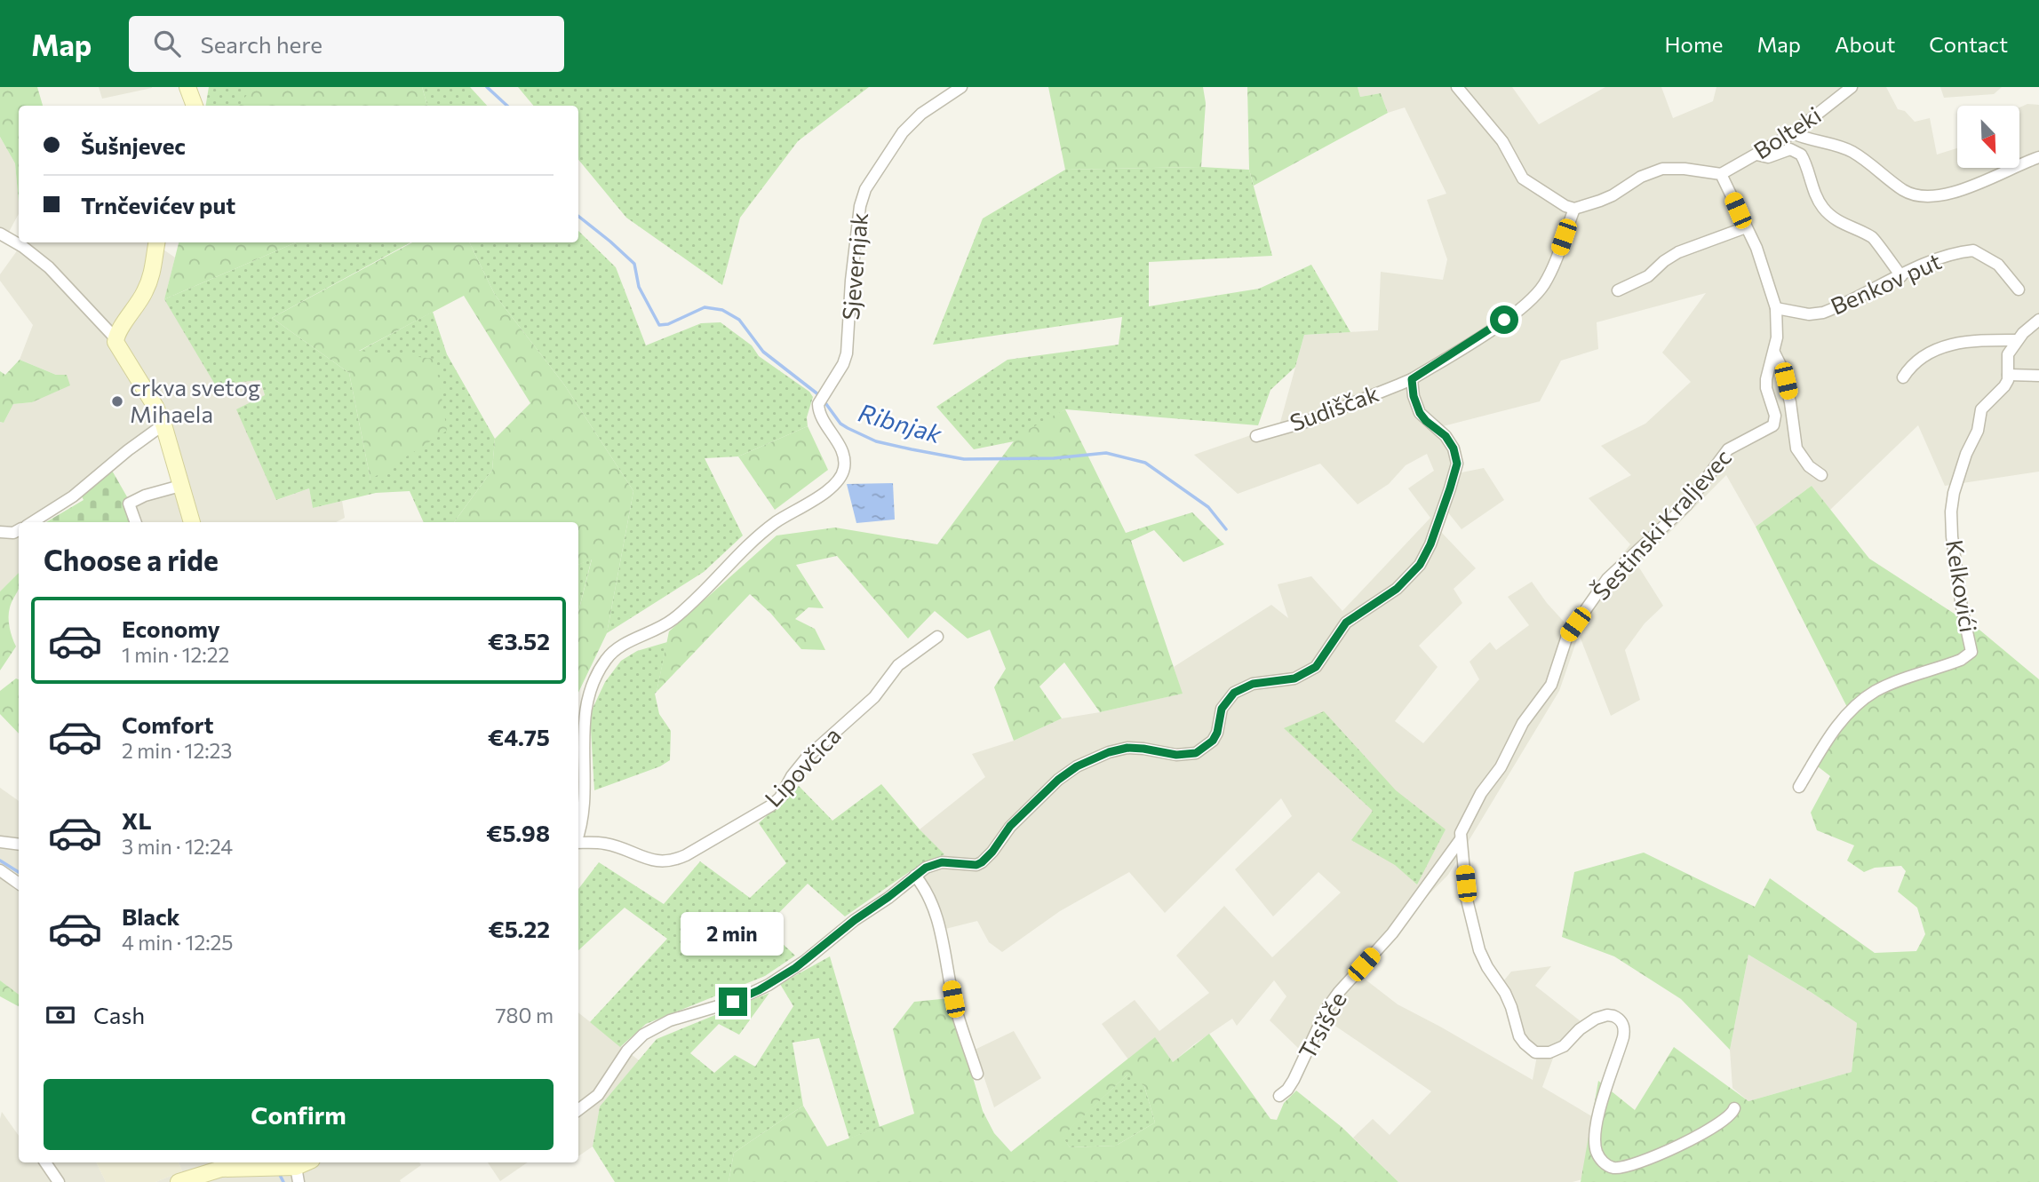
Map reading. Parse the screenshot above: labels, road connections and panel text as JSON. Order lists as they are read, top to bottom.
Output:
{
  "streets": {
    "street": [
      "Bolteki",
      "Sjevernjak",
      "Benkov put",
      "Sudiščak",
      "Šestinski Kraljevec",
      "Kelkovići",
      "Lipovčica",
      "Trsišče"
    ]
  },
  "crossings": [
    ["Bolteki", "Šestinski Kraljevec"],
    ["Benkov put", "Šestinski Kraljevec"],
    ["Šestinski Kraljevec", "Trsišče"]
  ],
  "water": ["Ribnjak"],
  "places": ["crkva svetog Mihaela"],
  "north": "bottom right",
  "page": {
    "header": "Map",
    "search": "Search here",
    "nav": [
      "Home",
      "Map",
      "About",
      "Contact"
    ],
    "banner": ["Šušnjevec", "Trnčevićev put"],
    "heading": "Choose a ride",
    "list": [
      {
        "name": "Economy",
        "note": "1 min · 12:22",
        "value": "€3.52"
      },
      {
        "name": "Comfort",
        "note": "2 min · 12:23",
        "value": "€4.75"
      },
      {
        "name": "XL",
        "note": "3 min · 12:24",
        "value": "€5.98"
      },
      {
        "name": "Black",
        "note": "4 min · 12:25",
        "value": "€5.22"
      }
    ],
    "bubble": "2 min",
    "pay": ["Cash", "780 m"],
    "buttons": "Confirm"
  }
}
